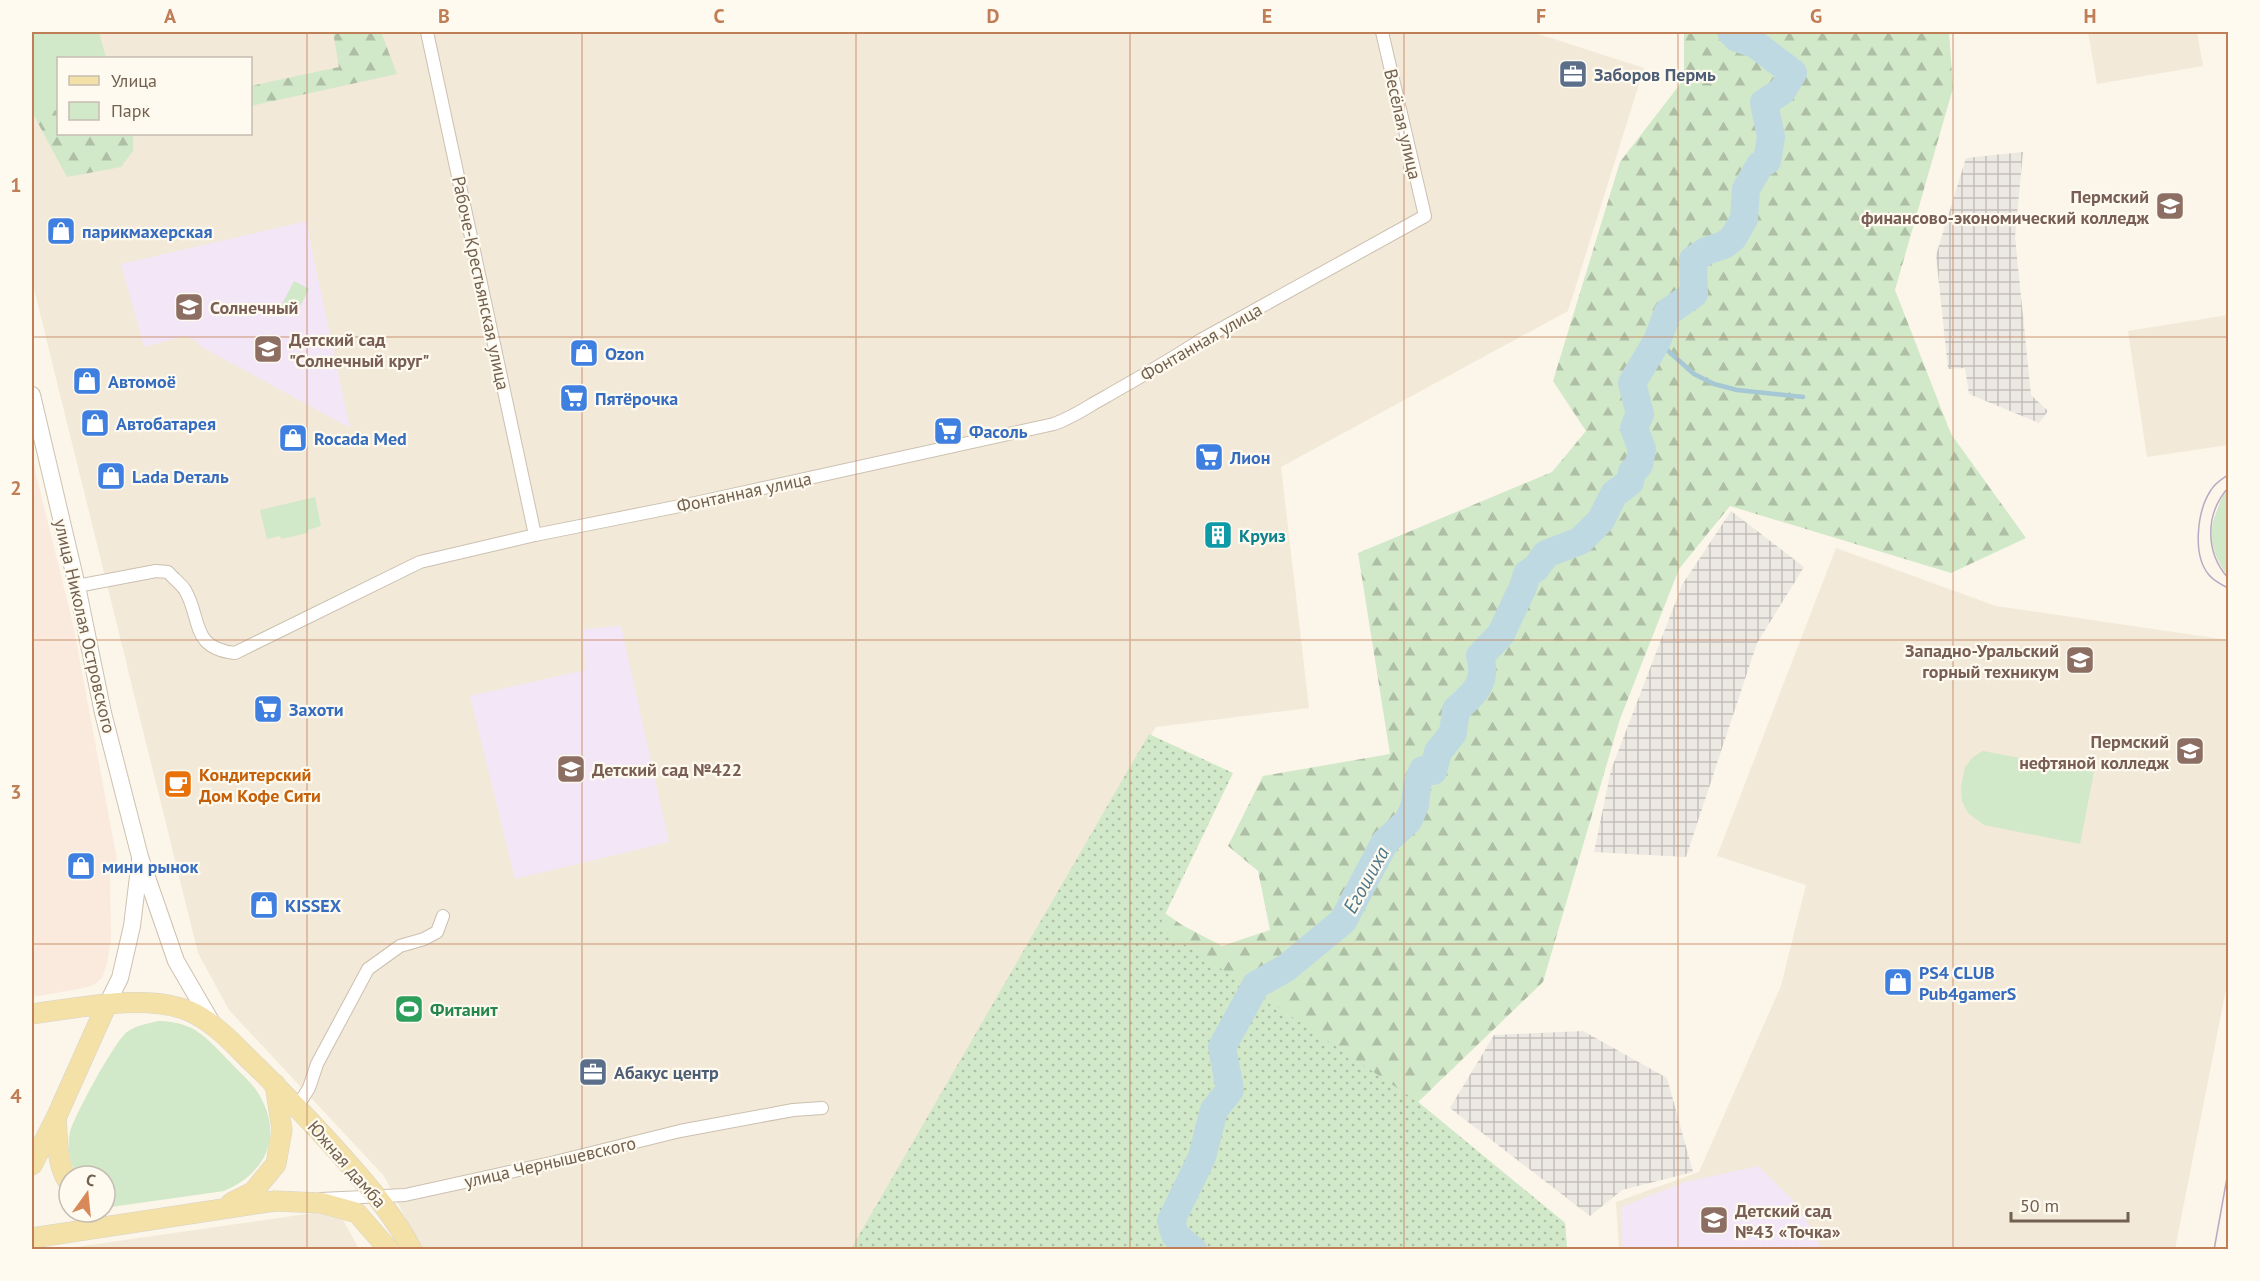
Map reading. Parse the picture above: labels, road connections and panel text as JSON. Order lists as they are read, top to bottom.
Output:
{
  "streets": {
    "main road": ["улица Николая Островского", "улица Чернышевского", "Южная дамба"],
    "street": ["Весёлая улица", "Рабоче-Крестьянская улица", "Фонтанная улица"]
  },
  "crossings": [
    ["Весёлая улица", "Фонтанная улица"],
    ["Рабоче-Крестьянская улица", "Фонтанная улица"],
    ["Фонтанная улица", "улица Николая Островского"],
    ["улица Николая Островского", "Южная дамба"],
    ["улица Чернышевского", "Южная дамба"]
  ],
  "water": ["Егошиха"],
  "places": {
    "office": ["Заборов Пермь", "Абакус центр"],
    "school or university": [
      "Пермский финансово-экономический колледж",
      "Солнечный",
      "Детский сад \"Солнечный круг\"",
      "Западно-Уральский горный техникум",
      "Пермский нефтяной колледж",
      "Детский сад №422",
      "Детский сад №43 «Точка»"
    ],
    "shop": [
      "парикмахерская",
      "Ozon",
      "Автомоё",
      "Автобатарея",
      "Rocada Med",
      "Lada Dеталь",
      "мини рынок",
      "KISSEX",
      "PS4 CLUB Pub4gamerS"
    ],
    "supermarket": [
      "Пятёрочка",
      "Фасоль",
      "Лион",
      "Захоти"
    ],
    "building": ["Круиз"],
    "cafe": ["Кондитерский Дом Кофе Сити"],
    "sports": ["Фитанит"]
  },
  "legend": ["Улица", "Парк"],
  "scale_bar": "50 m",
  "north": "top",
  "grid": {
    "columns": [
      "A",
      "B",
      "C",
      "D",
      "E",
      "F",
      "G",
      "H"
    ],
    "rows": [
      "1",
      "2",
      "3",
      "4"
    ]
  }
}
